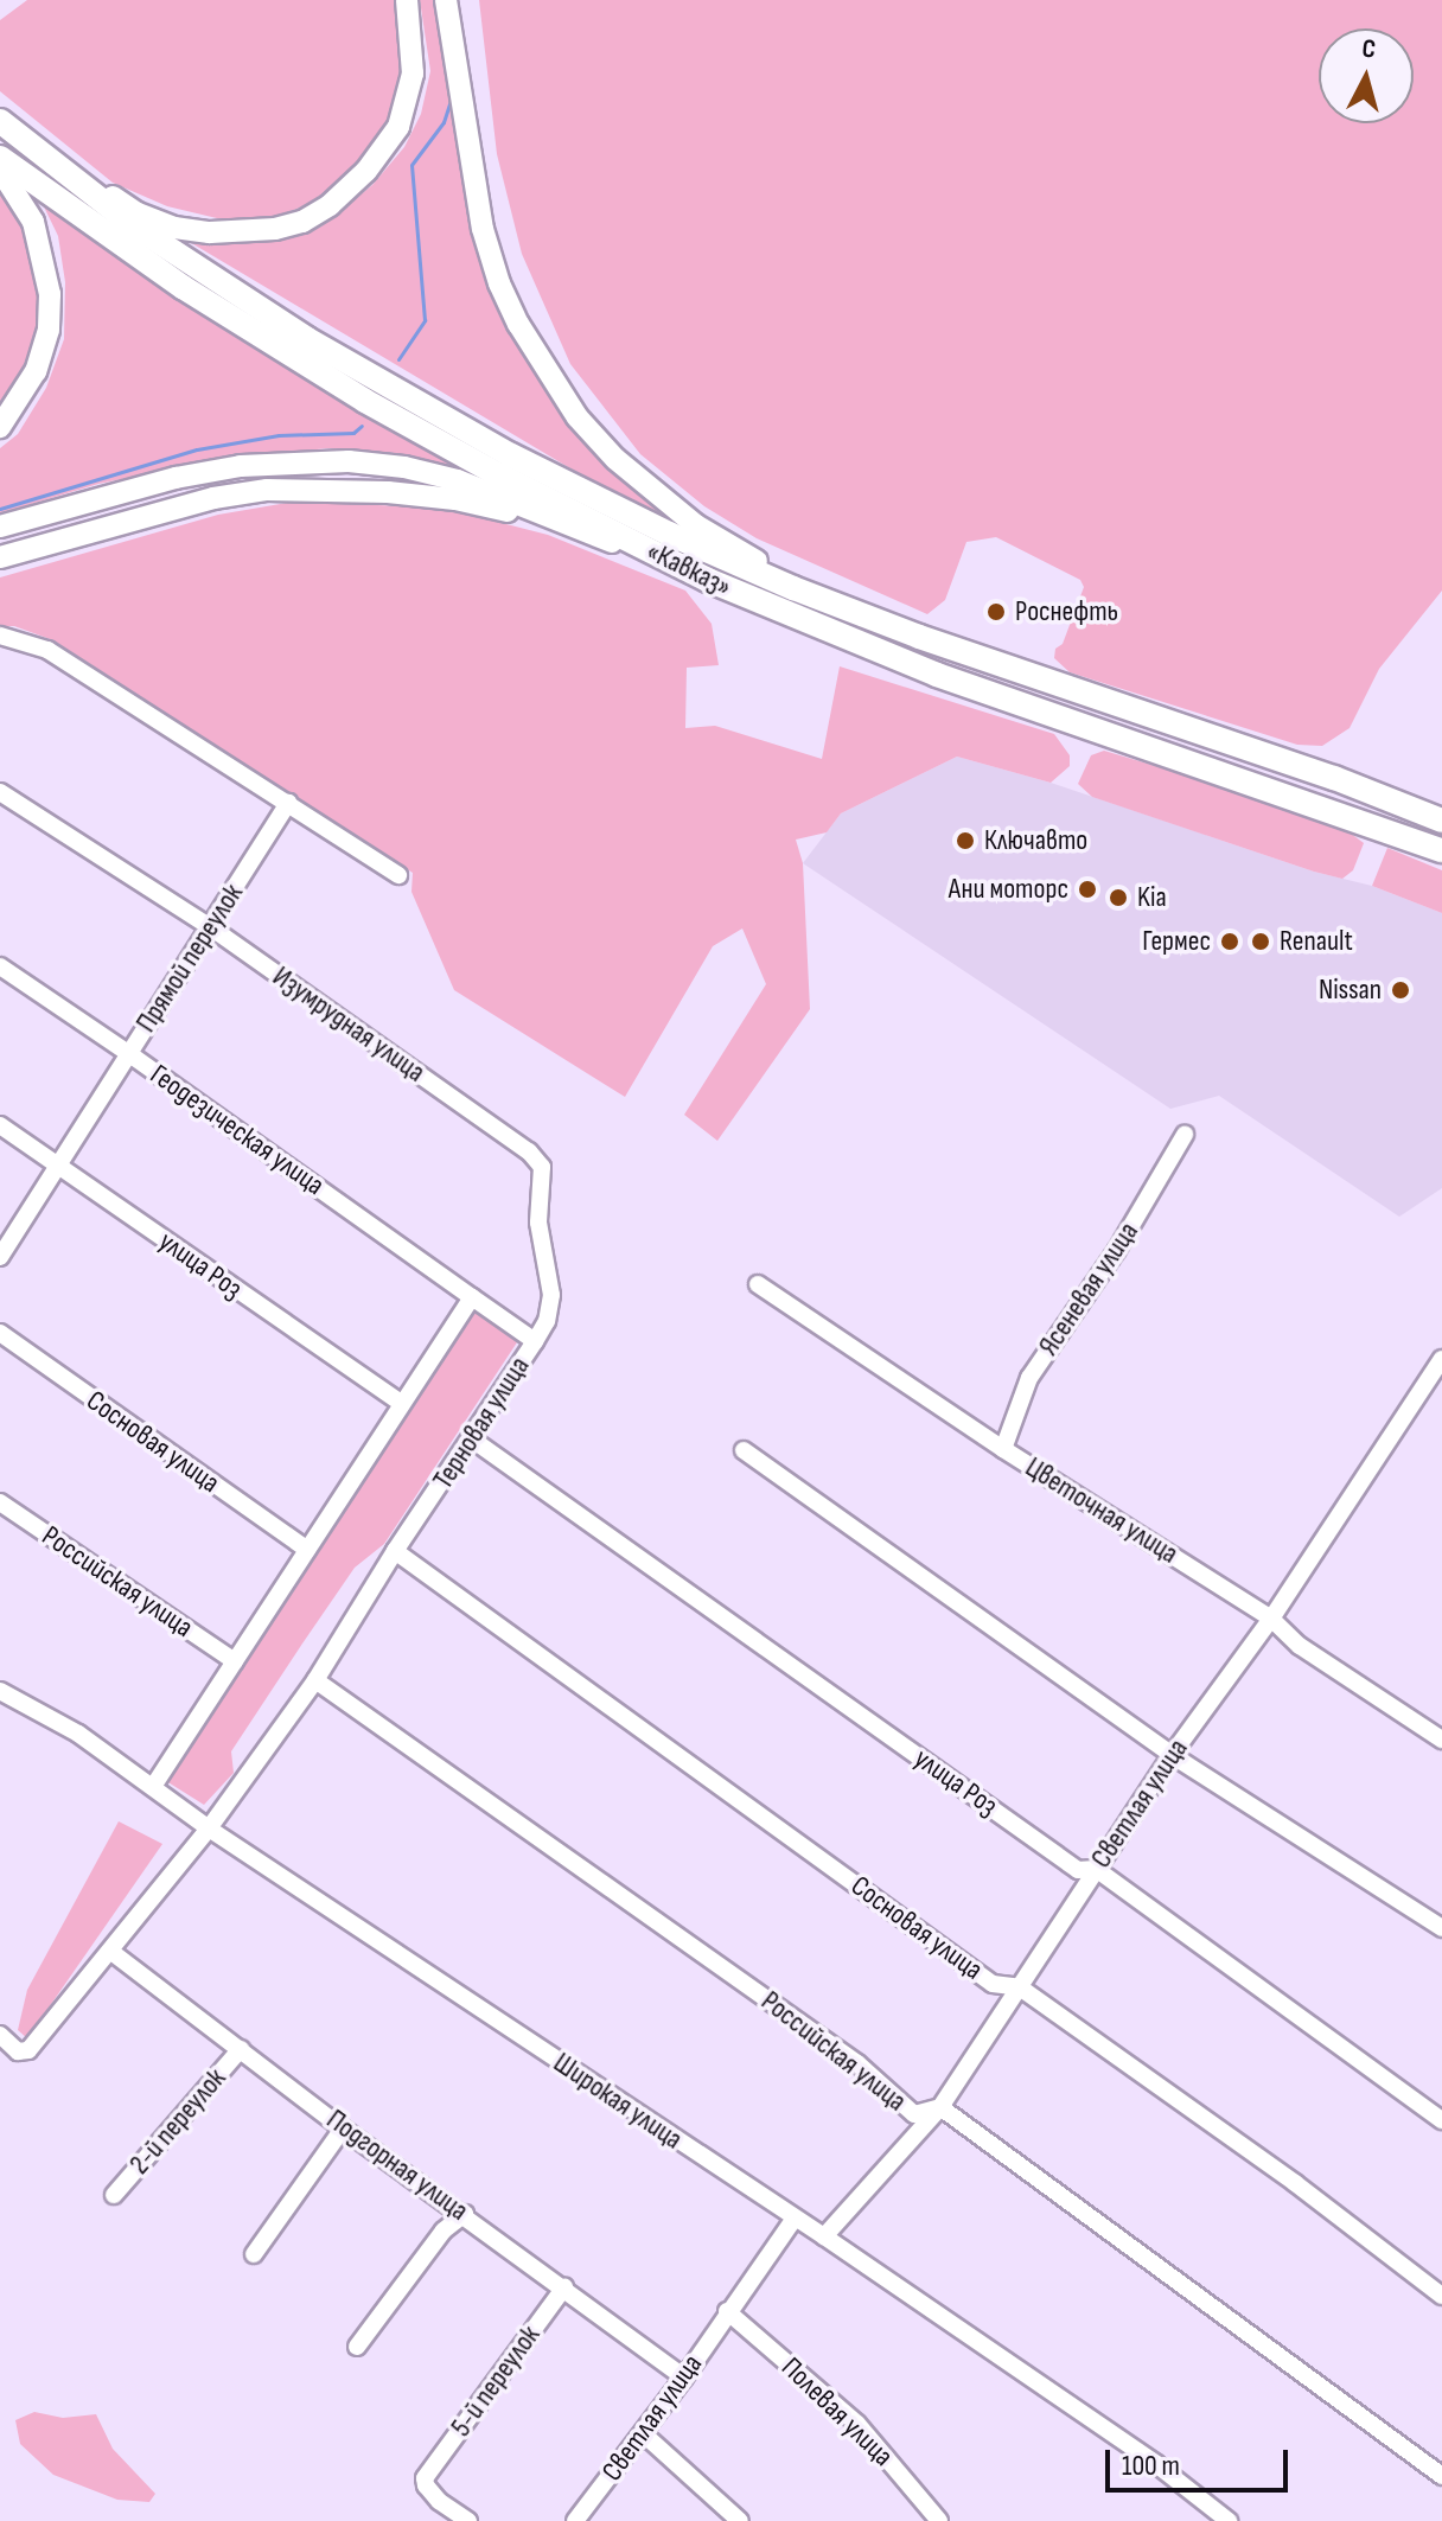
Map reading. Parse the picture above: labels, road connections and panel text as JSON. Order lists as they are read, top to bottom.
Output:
{
  "streets": {
    "highway": ["«Кавказ»"],
    "street": [
      "Прямой переулок",
      "Изумрудная улица",
      "Геодезическая улица",
      "улица Роз",
      "Ясеневая улица",
      "Терновая улица",
      "Сосновая улица",
      "Цветочная улица",
      "Российская улица",
      "Светлая улица",
      "Широкая улица",
      "2-й переулок",
      "Подгорная улица",
      "5-й переулок",
      "Полевая улица"
    ]
  },
  "crossings": [
    ["Прямой переулок", "Изумрудная улица"],
    ["Прямой переулок", "Геодезическая улица"],
    ["Прямой переулок", "улица Роз"],
    ["Изумрудная улица", "Терновая улица"],
    ["Геодезическая улица", "Терновая улица"],
    ["улица Роз", "Терновая улица"],
    ["улица Роз", "Светлая улица"],
    ["Ясеневая улица", "Цветочная улица"],
    ["Терновая улица", "Сосновая улица"],
    ["Терновая улица", "Российская улица"],
    ["Терновая улица", "Широкая улица"],
    ["Терновая улица", "Подгорная улица"],
    ["Сосновая улица", "Светлая улица"],
    ["Цветочная улица", "Светлая улица"],
    ["Российская улица", "Светлая улица"],
    ["Светлая улица", "Широкая улица"],
    ["Светлая улица", "Подгорная улица"],
    ["Светлая улица", "Полевая улица"],
    ["2-й переулок", "Подгорная улица"],
    ["Подгорная улица", "5-й переулок"]
  ],
  "places": [
    "Роснефть",
    "Ключавто",
    "Ани моторс",
    "Kia",
    "Гермес",
    "Renault",
    "Nissan"
  ],
  "scale_bar": "100 m",
  "north": "top"
}
